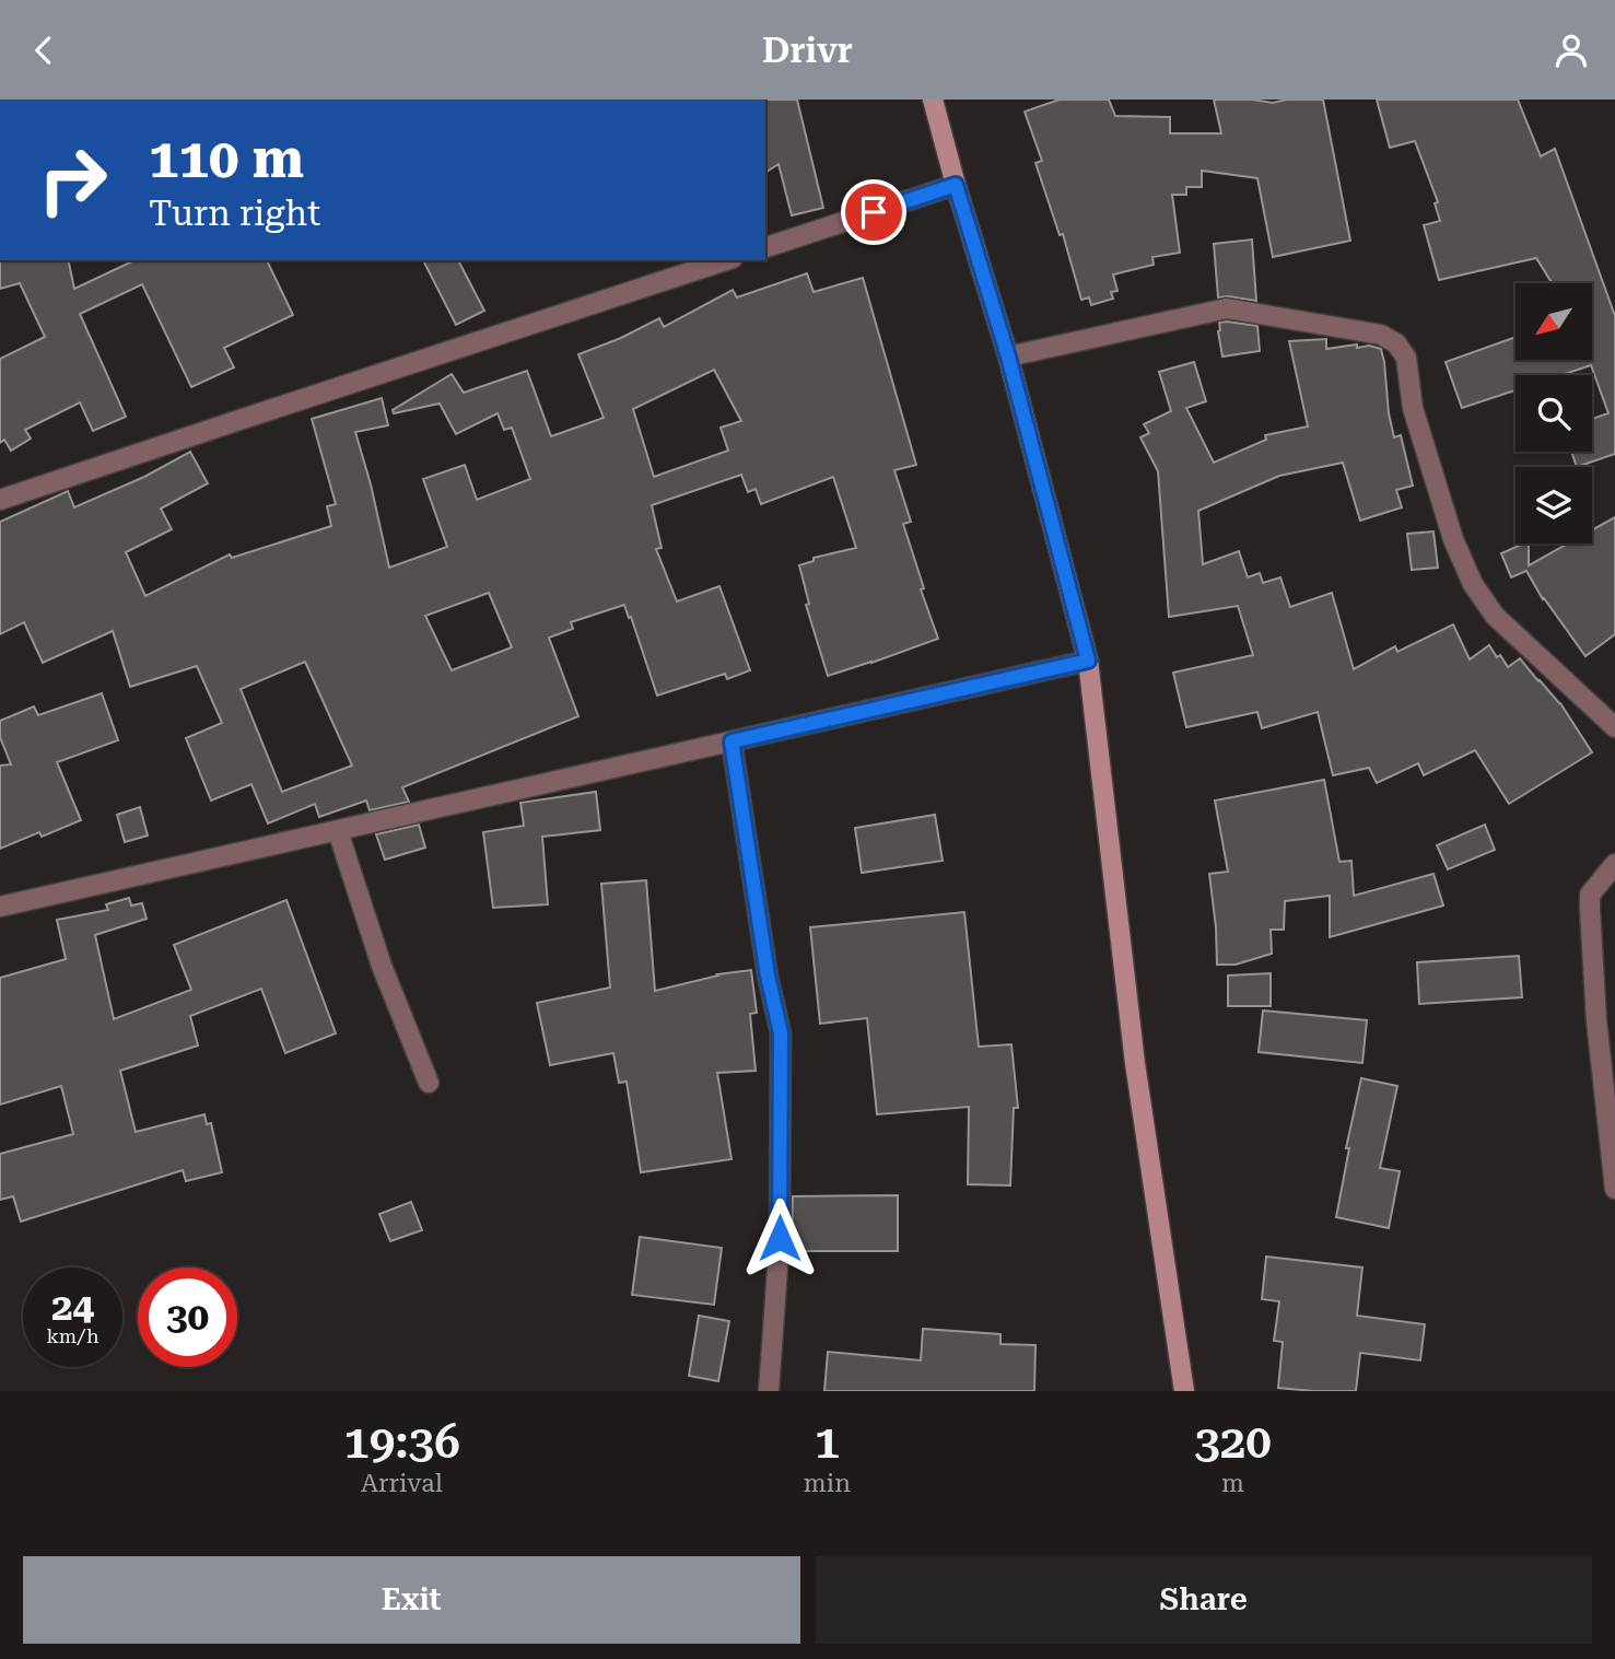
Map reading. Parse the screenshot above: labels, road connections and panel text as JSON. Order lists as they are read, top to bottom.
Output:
{
  "north": "bottom left",
  "page": {
    "header": "Drivr",
    "turn": ["110 m", "Turn right"],
    "speed": "24 km/h",
    "limit": "30",
    "eta": [
      "19:36",
      "Arrival",
      "1",
      "min",
      "320",
      "m"
    ],
    "buttons": ["Exit", "Share"]
  }
}
